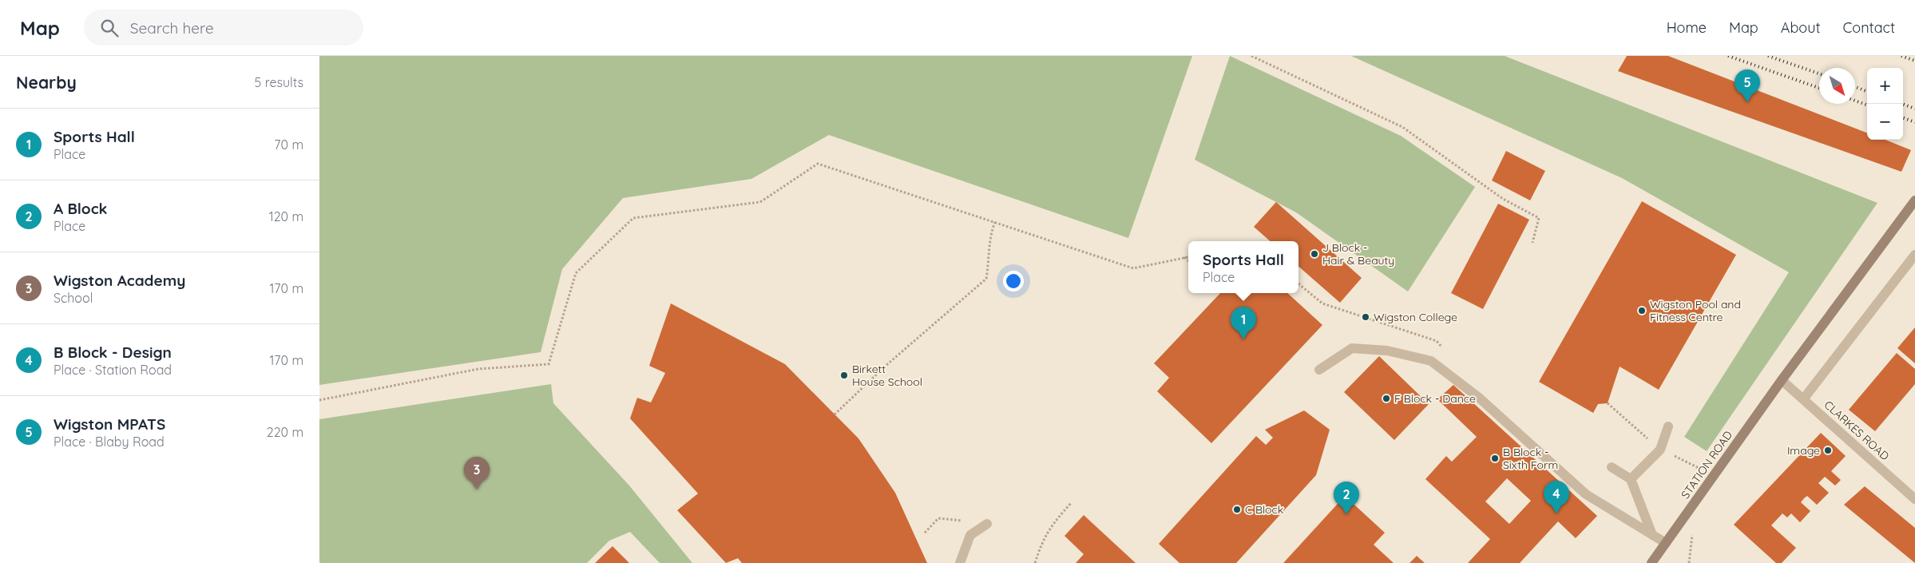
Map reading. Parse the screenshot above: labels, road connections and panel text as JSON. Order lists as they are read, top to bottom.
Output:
{
  "streets": {
    "main road": ["STATION ROAD"],
    "street": ["CLARKES ROAD"]
  },
  "crossings": [
    ["CLARKES ROAD", "STATION ROAD"]
  ],
  "places": [
    "J Block - Hair & Beauty",
    "Wigston Pool and Fitness Centre",
    "Wigston College",
    "Birkett House School",
    "F Block - Dance",
    "Image",
    "B Block - Sixth Form",
    "C Block"
  ],
  "north": "bottom right",
  "page": {
    "header": "Map",
    "search": "Search here",
    "nav": [
      "Home",
      "Map",
      "About",
      "Contact"
    ],
    "heading": ["Nearby", "5 results"],
    "map_buttons": ["+", "−"],
    "pins": [
      "5",
      "1",
      "3",
      "4",
      "2"
    ],
    "list": [
      {
        "mark": "1",
        "name": "Sports Hall",
        "note": "Place",
        "value": "70 m"
      },
      {
        "mark": "2",
        "name": "A Block",
        "note": "Place",
        "value": "120 m"
      },
      {
        "mark": "3",
        "name": "Wigston Academy",
        "note": "School",
        "value": "170 m"
      },
      {
        "mark": "4",
        "name": "B Block - Design",
        "note": "Place · Station Road",
        "value": "170 m"
      },
      {
        "mark": "5",
        "name": "Wigston MPATS",
        "note": "Place · Blaby Road",
        "value": "220 m"
      }
    ],
    "popup": ["Sports Hall", "Place"]
  }
}
